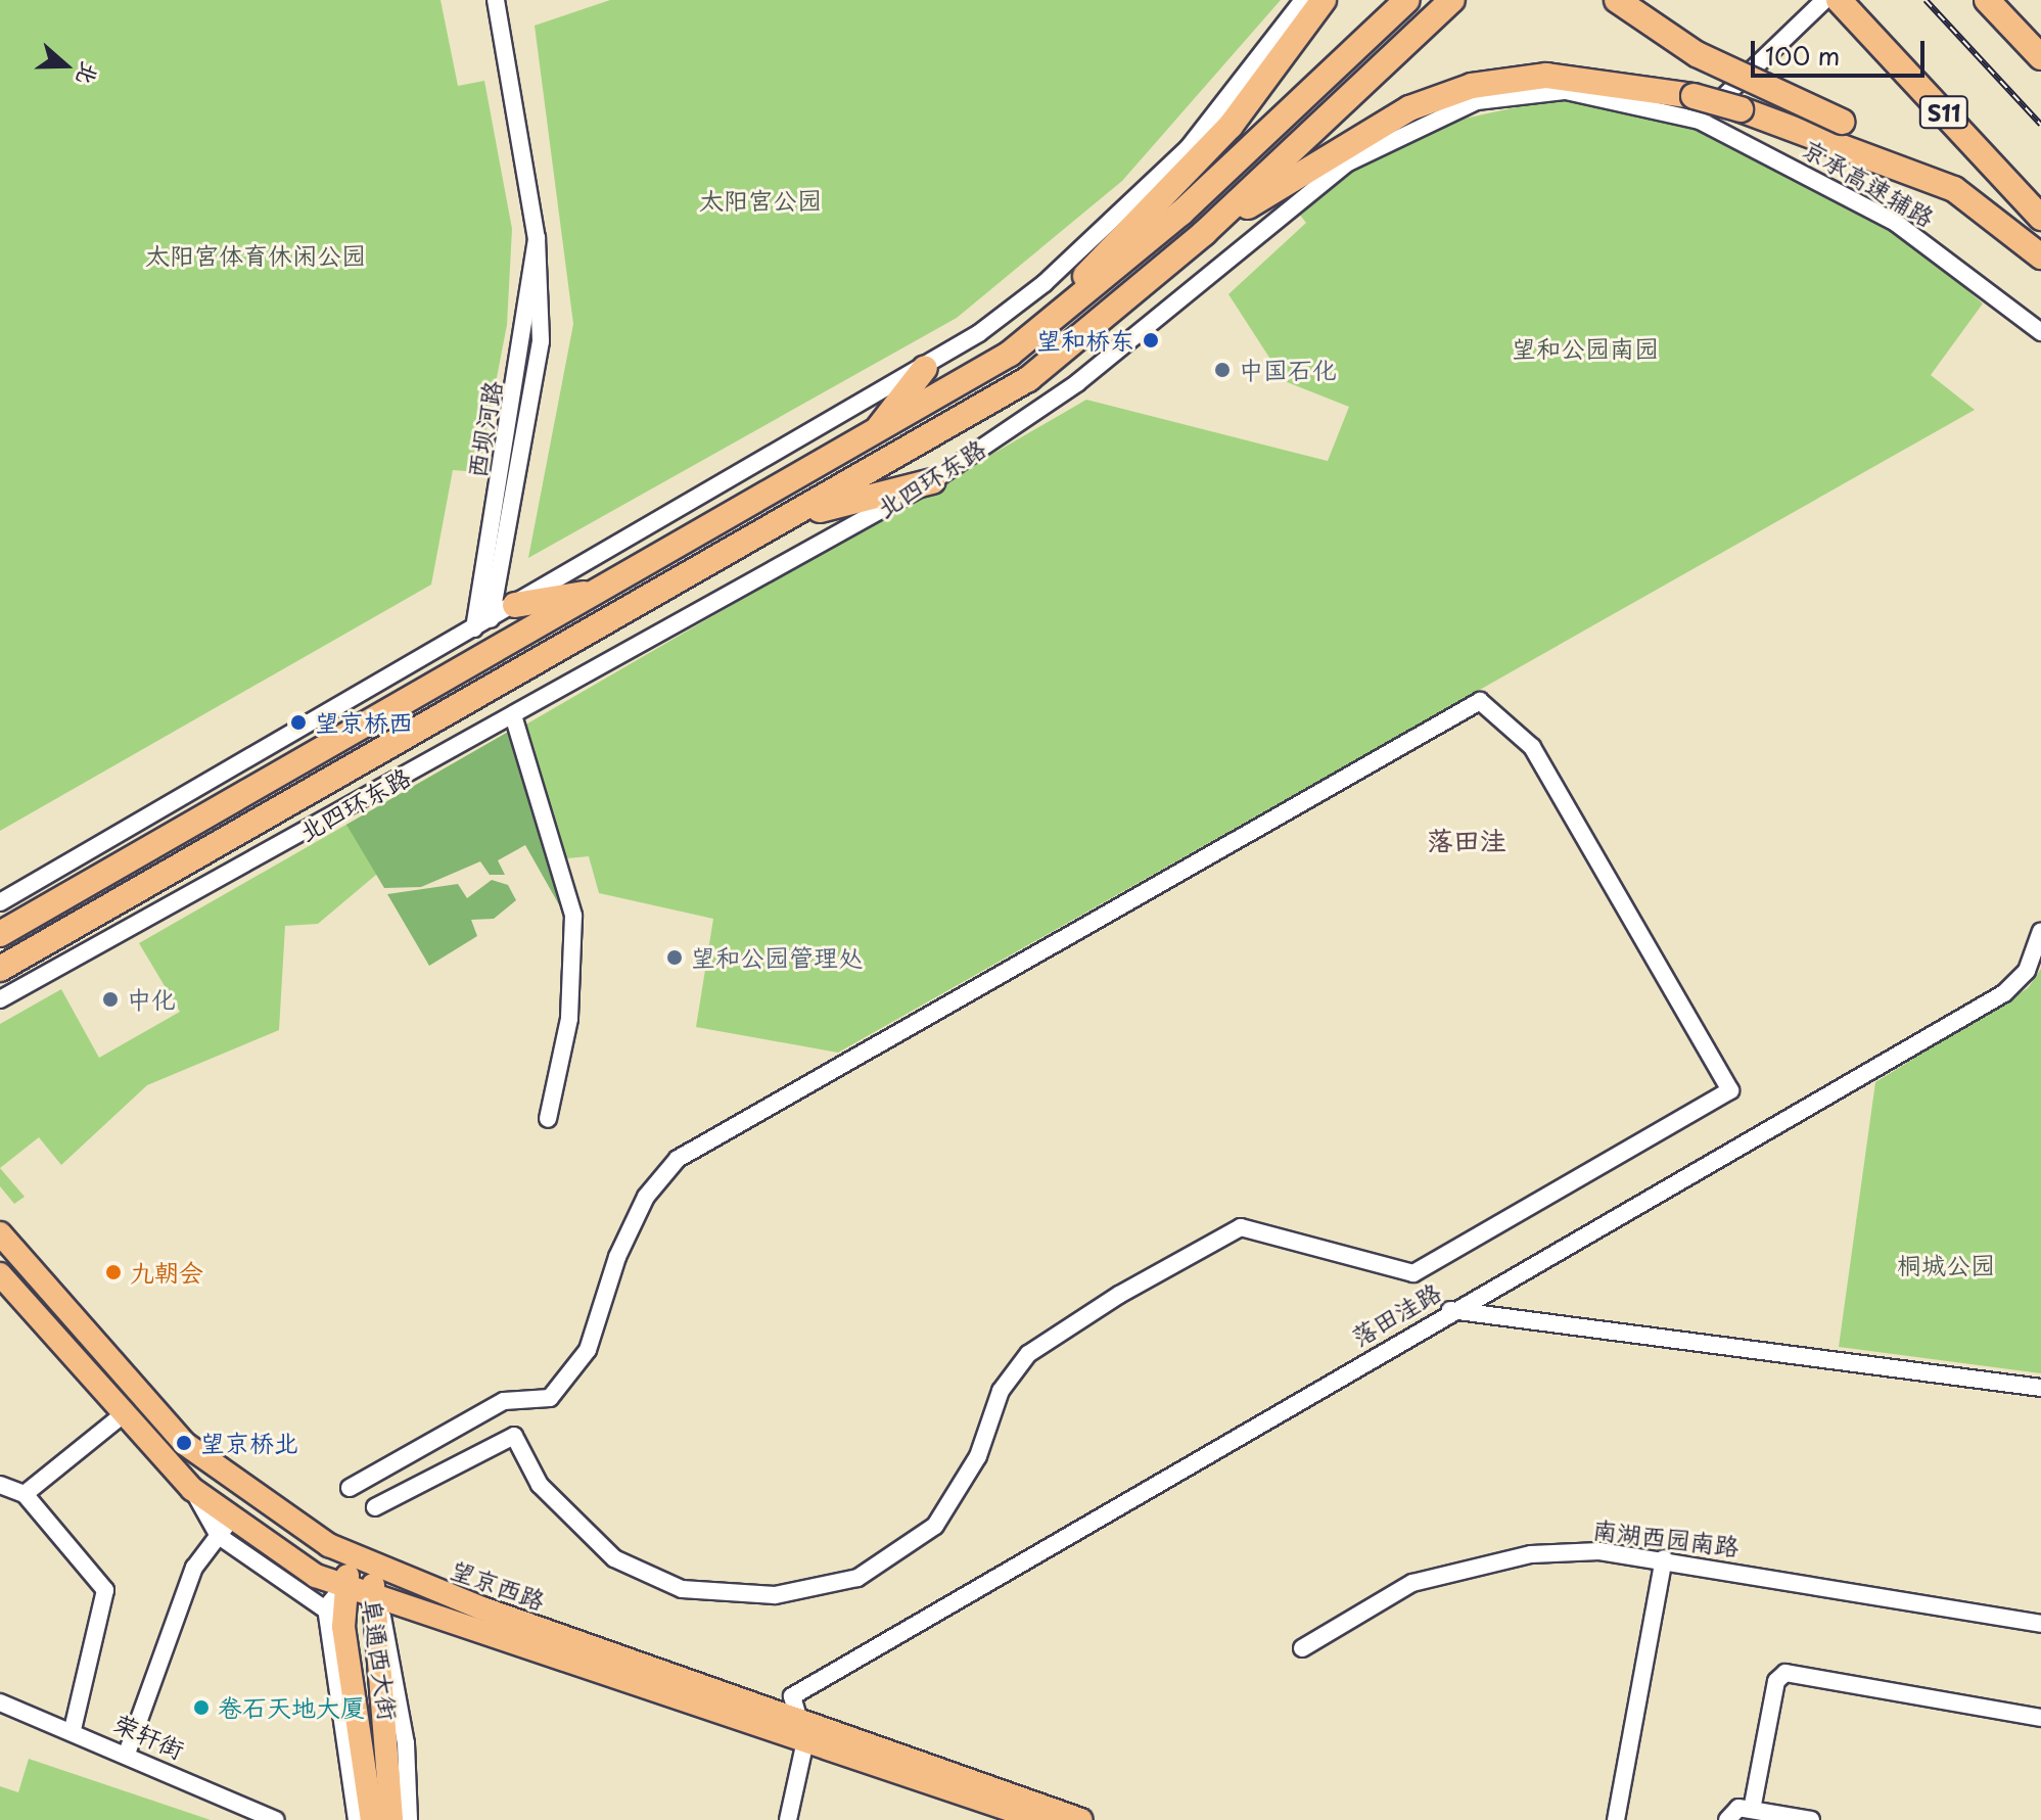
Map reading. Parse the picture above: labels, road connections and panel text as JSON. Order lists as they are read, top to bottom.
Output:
{
  "streets": {
    "highway": ["S11", "北四环东路"],
    "main road": ["望京西路", "阜通西大街"],
    "street": [
      "京承高速辅路",
      "西坝河路",
      "落田洼路",
      "南湖西园南路",
      "荣轩街"
    ]
  },
  "crossings": [
    ["京承高速辅路", "北四环东路"],
    ["落田洼路", "望京西路"],
    ["望京西路", "阜通西大街"]
  ],
  "districts": ["落田洼"],
  "parks": [
    "太阳宫公园",
    "太阳宫体育休闲公园",
    "望和公园南园",
    "桐城公园"
  ],
  "places": [
    "望和桥东",
    "中国石化",
    "望京桥西",
    "望和公园管理处",
    "中化",
    "九朝会",
    "望京桥北",
    "卷石天地大厦"
  ],
  "scale_bar": "100 m",
  "north": "right"
}
